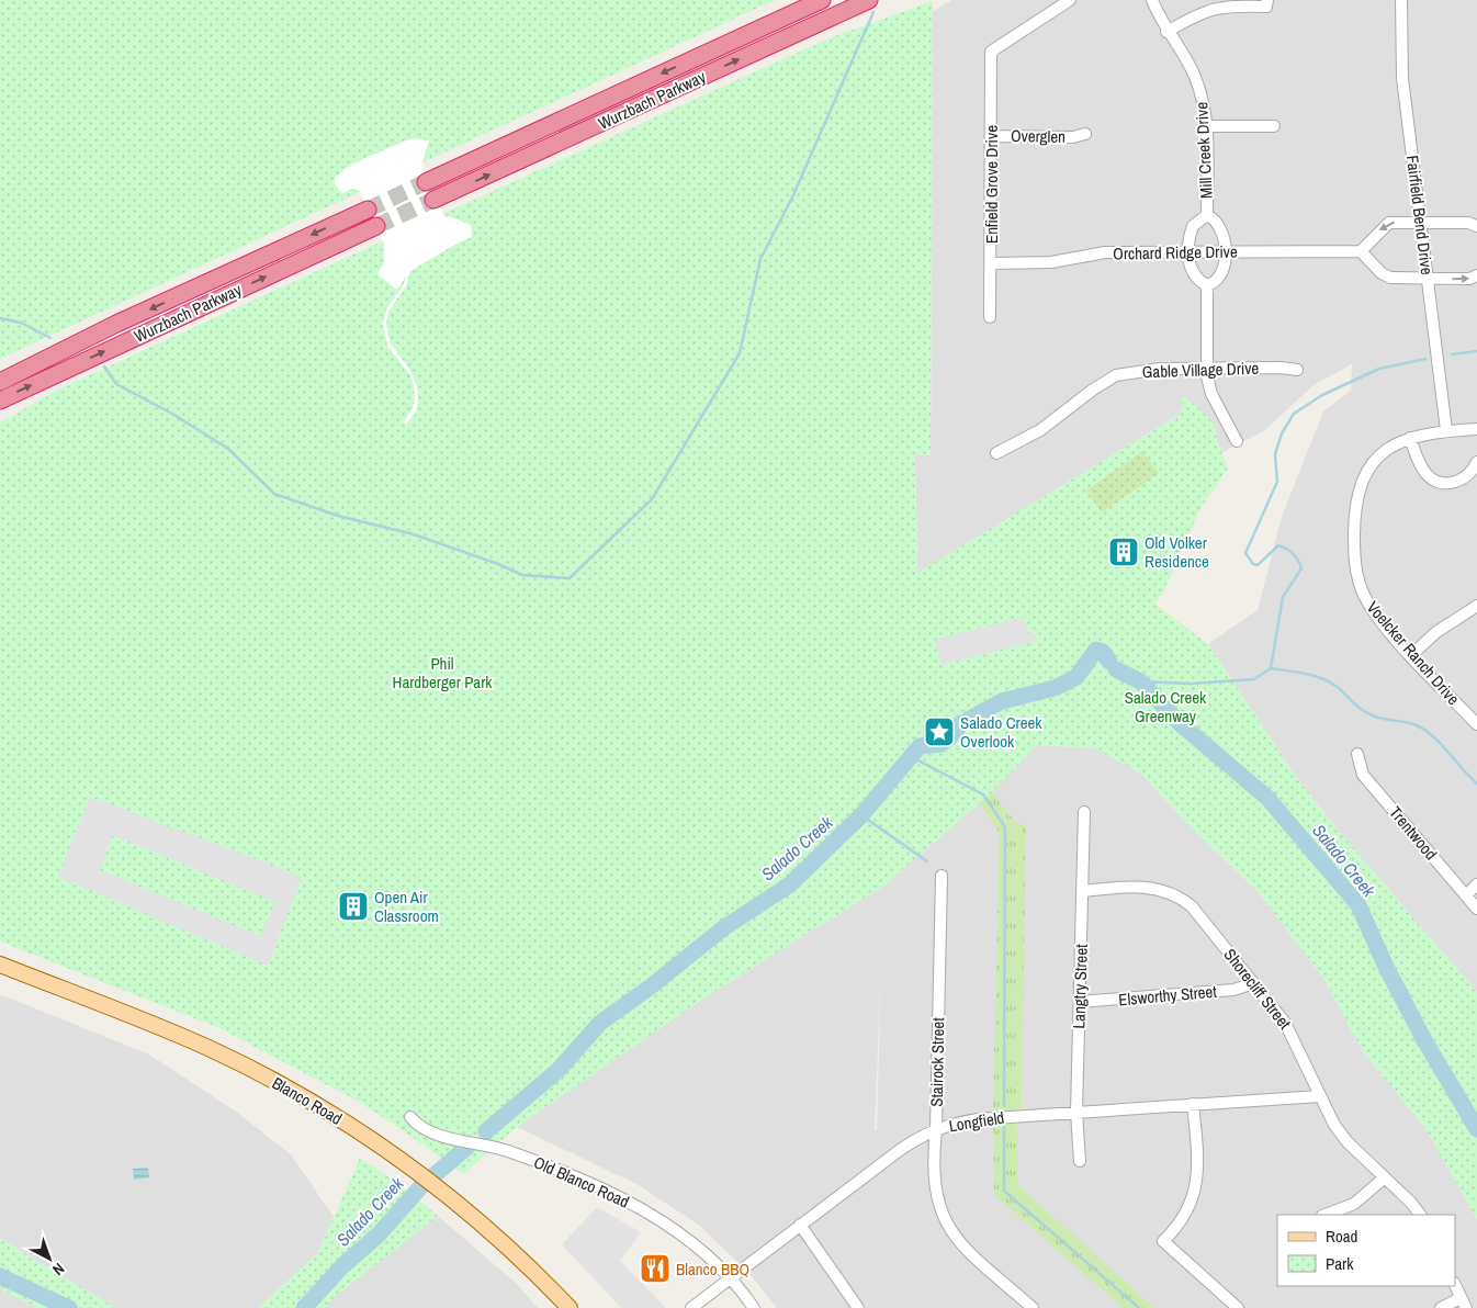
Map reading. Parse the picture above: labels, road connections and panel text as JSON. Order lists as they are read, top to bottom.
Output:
{
  "streets": {
    "highway": ["Wurzbach Parkway"],
    "main road": ["Blanco Road"],
    "street": [
      "Overglen",
      "Mill Creek Drive",
      "Enfield Grove Drive",
      "Fairfield Bend Drive",
      "Orchard Ridge Drive",
      "Gable Village Drive",
      "Voelcker Ranch Drive",
      "Trentwood",
      "Langtry Street",
      "Shorecliff Street",
      "Elsworthy Street",
      "Stairock Street",
      "Longfield",
      "Old Blanco Road"
    ]
  },
  "crossings": [
    ["Overglen", "Enfield Grove Drive"],
    ["Mill Creek Drive", "Orchard Ridge Drive"],
    ["Enfield Grove Drive", "Orchard Ridge Drive"],
    ["Fairfield Bend Drive", "Voelcker Ranch Drive"],
    ["Langtry Street", "Shorecliff Street"],
    ["Langtry Street", "Elsworthy Street"],
    ["Langtry Street", "Longfield"],
    ["Shorecliff Street", "Elsworthy Street"],
    ["Shorecliff Street", "Longfield"],
    ["Stairock Street", "Longfield"],
    ["Longfield", "Old Blanco Road"]
  ],
  "water": ["Salado Creek"],
  "parks": ["Phil Hardberger Park", "Salado Creek Greenway"],
  "places": {
    "building": ["Old Volker Residence", "Open Air Classroom"],
    "place": ["Salado Creek Overlook"],
    "restaurant": ["Blanco BBQ"]
  },
  "legend": ["Road", "Park"],
  "north": "bottom right"
}
